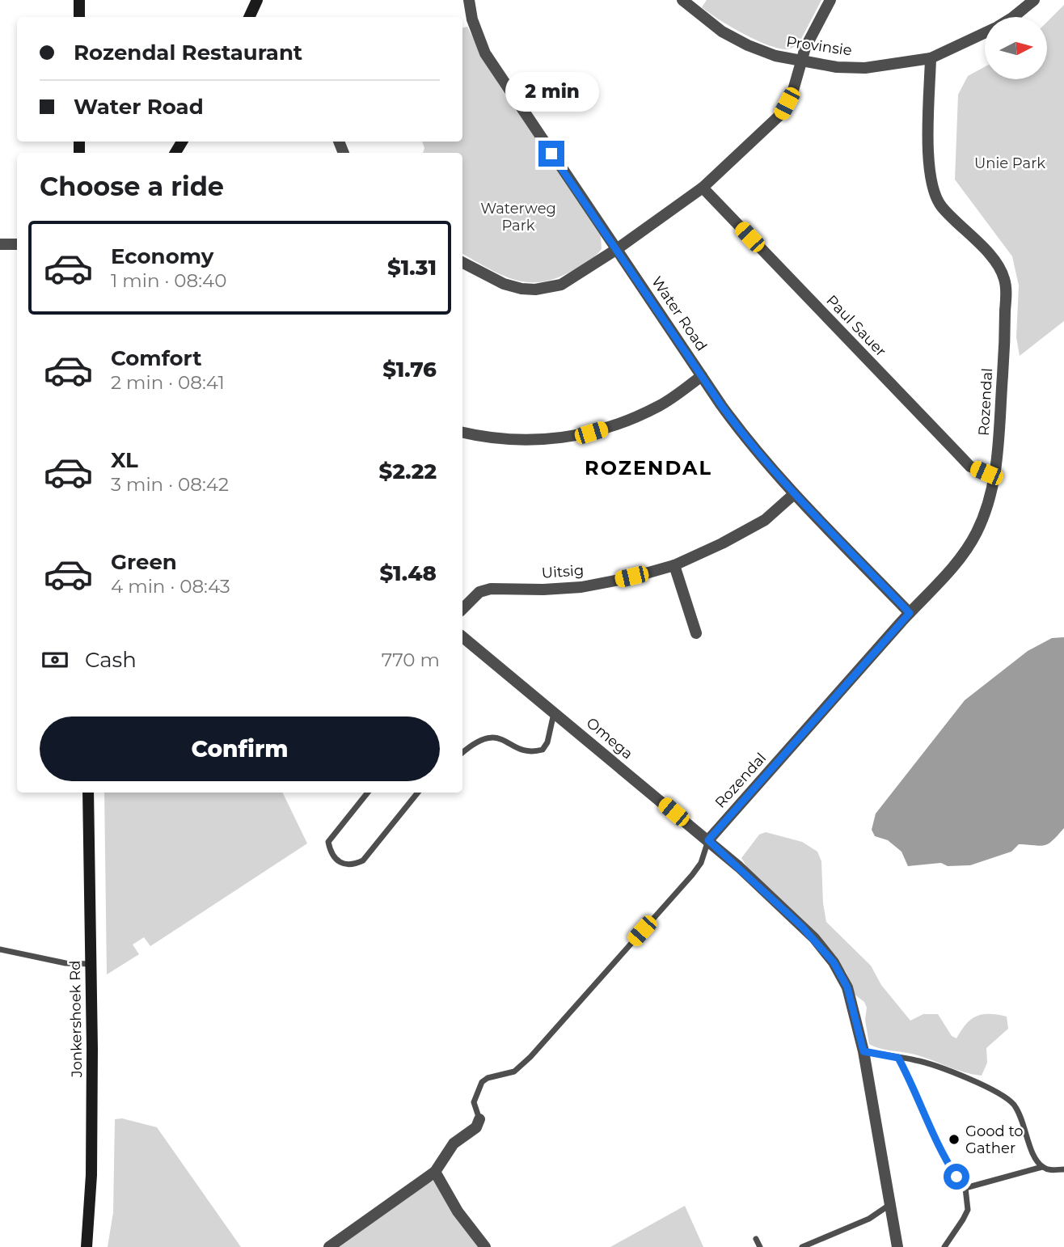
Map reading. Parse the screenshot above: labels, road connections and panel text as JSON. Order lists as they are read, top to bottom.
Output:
{
  "streets": {
    "street": [
      "Provinsie",
      "Water Road",
      "Paul Sauer",
      "Rozendal",
      "Uitsig",
      "Omega",
      "Jonkershoek Rd"
    ]
  },
  "crossings": [
    ["Provinsie", "Rozendal"],
    ["Water Road", "Rozendal"],
    ["Water Road", "Uitsig"],
    ["Paul Sauer", "Rozendal"],
    ["Rozendal", "Omega"]
  ],
  "districts": ["ROZENDAL"],
  "parks": ["Unie Park", "Waterweg Park"],
  "places": ["Good to Gather"],
  "north": "right",
  "page": {
    "banner": ["Rozendal Restaurant", "Water Road"],
    "bubble": "2 min",
    "heading": "Choose a ride",
    "list": [
      {
        "name": "Economy",
        "note": "1 min · 08:40",
        "value": "$1.31"
      },
      {
        "name": "Comfort",
        "note": "2 min · 08:41",
        "value": "$1.76"
      },
      {
        "name": "XL",
        "note": "3 min · 08:42",
        "value": "$2.22"
      },
      {
        "name": "Green",
        "note": "4 min · 08:43",
        "value": "$1.48"
      }
    ],
    "pay": ["Cash", "770 m"],
    "buttons": "Confirm"
  }
}
